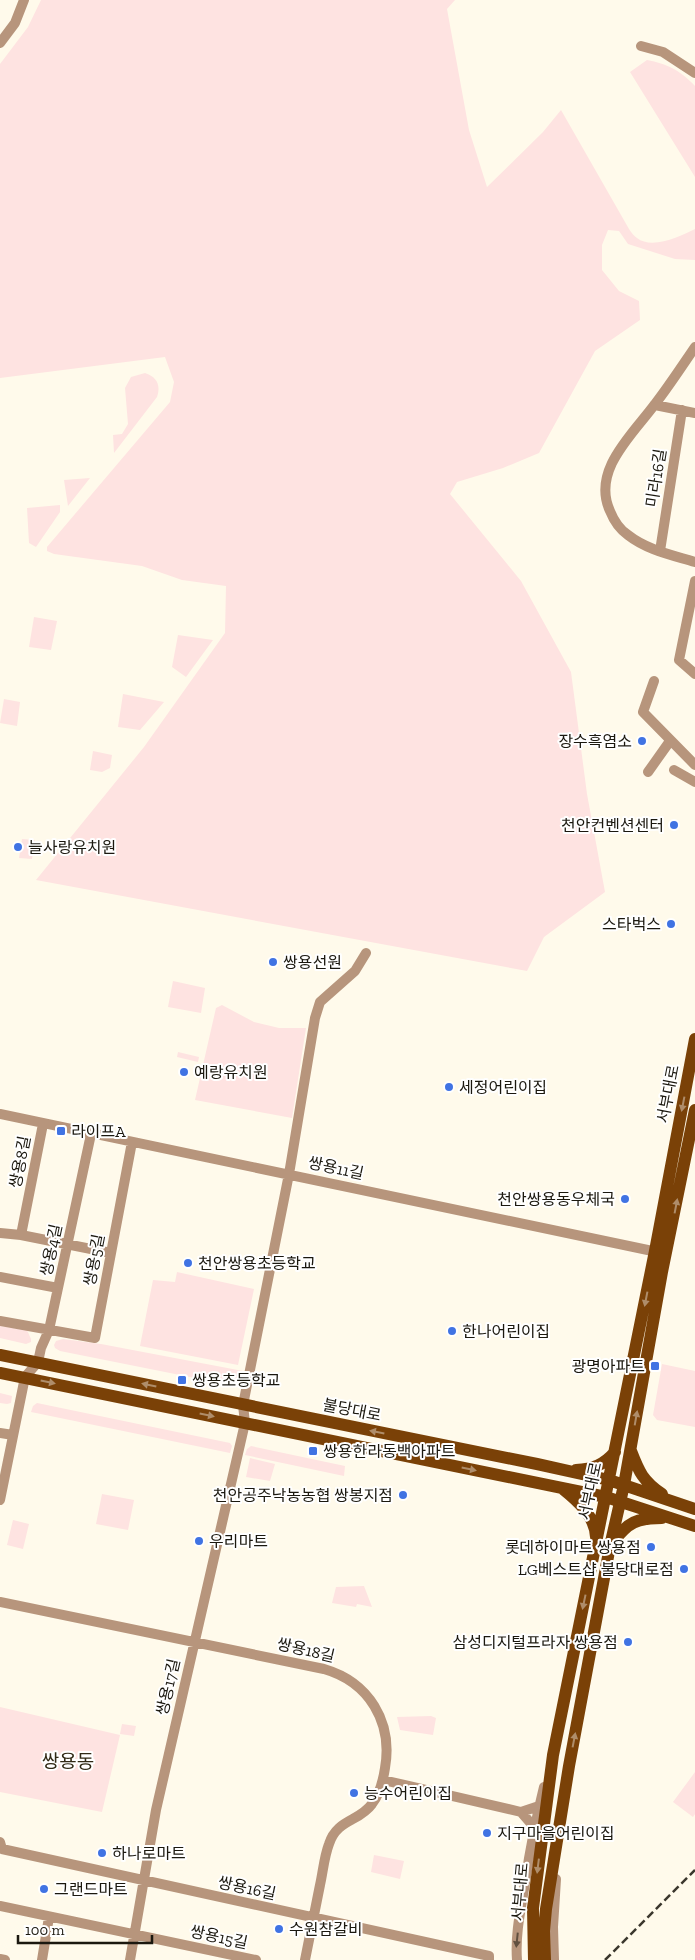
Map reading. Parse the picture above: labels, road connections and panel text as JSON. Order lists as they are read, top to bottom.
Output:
{
  "streets": {
    "main road": ["서부대로", "불당대로"],
    "street": [
      "미라16길",
      "쌍용8길",
      "쌍용11길",
      "쌍용4길",
      "쌍용5길",
      "쌍용18길",
      "쌍용17길",
      "쌍용16길",
      "쌍용15길"
    ]
  },
  "crossings": [
    ["서부대로", "쌍용11길"],
    ["서부대로", "불당대로"],
    ["쌍용8길", "쌍용11길"],
    ["쌍용11길", "쌍용4길"],
    ["쌍용11길", "쌍용5길"],
    ["쌍용11길", "쌍용17길"],
    ["쌍용4길", "쌍용5길"],
    ["쌍용4길", "불당대로"],
    ["불당대로", "쌍용17길"],
    ["쌍용18길", "쌍용17길"],
    ["쌍용18길", "쌍용16길"],
    ["쌍용17길", "쌍용16길"],
    ["쌍용17길", "쌍용15길"]
  ],
  "districts": ["쌍용동"],
  "places": {
    "other": [
      "장수흑염소",
      "천안컨벤션센터",
      "늘사랑유치원",
      "스타벅스",
      "쌍용선원",
      "예랑유치원",
      "세정어린이집",
      "천안쌍용동우체국",
      "천안쌍용초등학교",
      "한나어린이집",
      "천안공주낙농농협 쌍봉지점",
      "우리마트",
      "롯데하이마트 쌍용점",
      "LG베스트샵 불당대로점",
      "삼성디지털프라자 쌍용점",
      "능수어린이집",
      "지구마을어린이집",
      "하나로마트",
      "그랜드마트",
      "수원참갈비"
    ],
    "transit": [
      "라이프A",
      "광명아파트",
      "쌍용초등학교",
      "쌍용한라동백아파트"
    ]
  },
  "scale_bar": "100 m"
}
